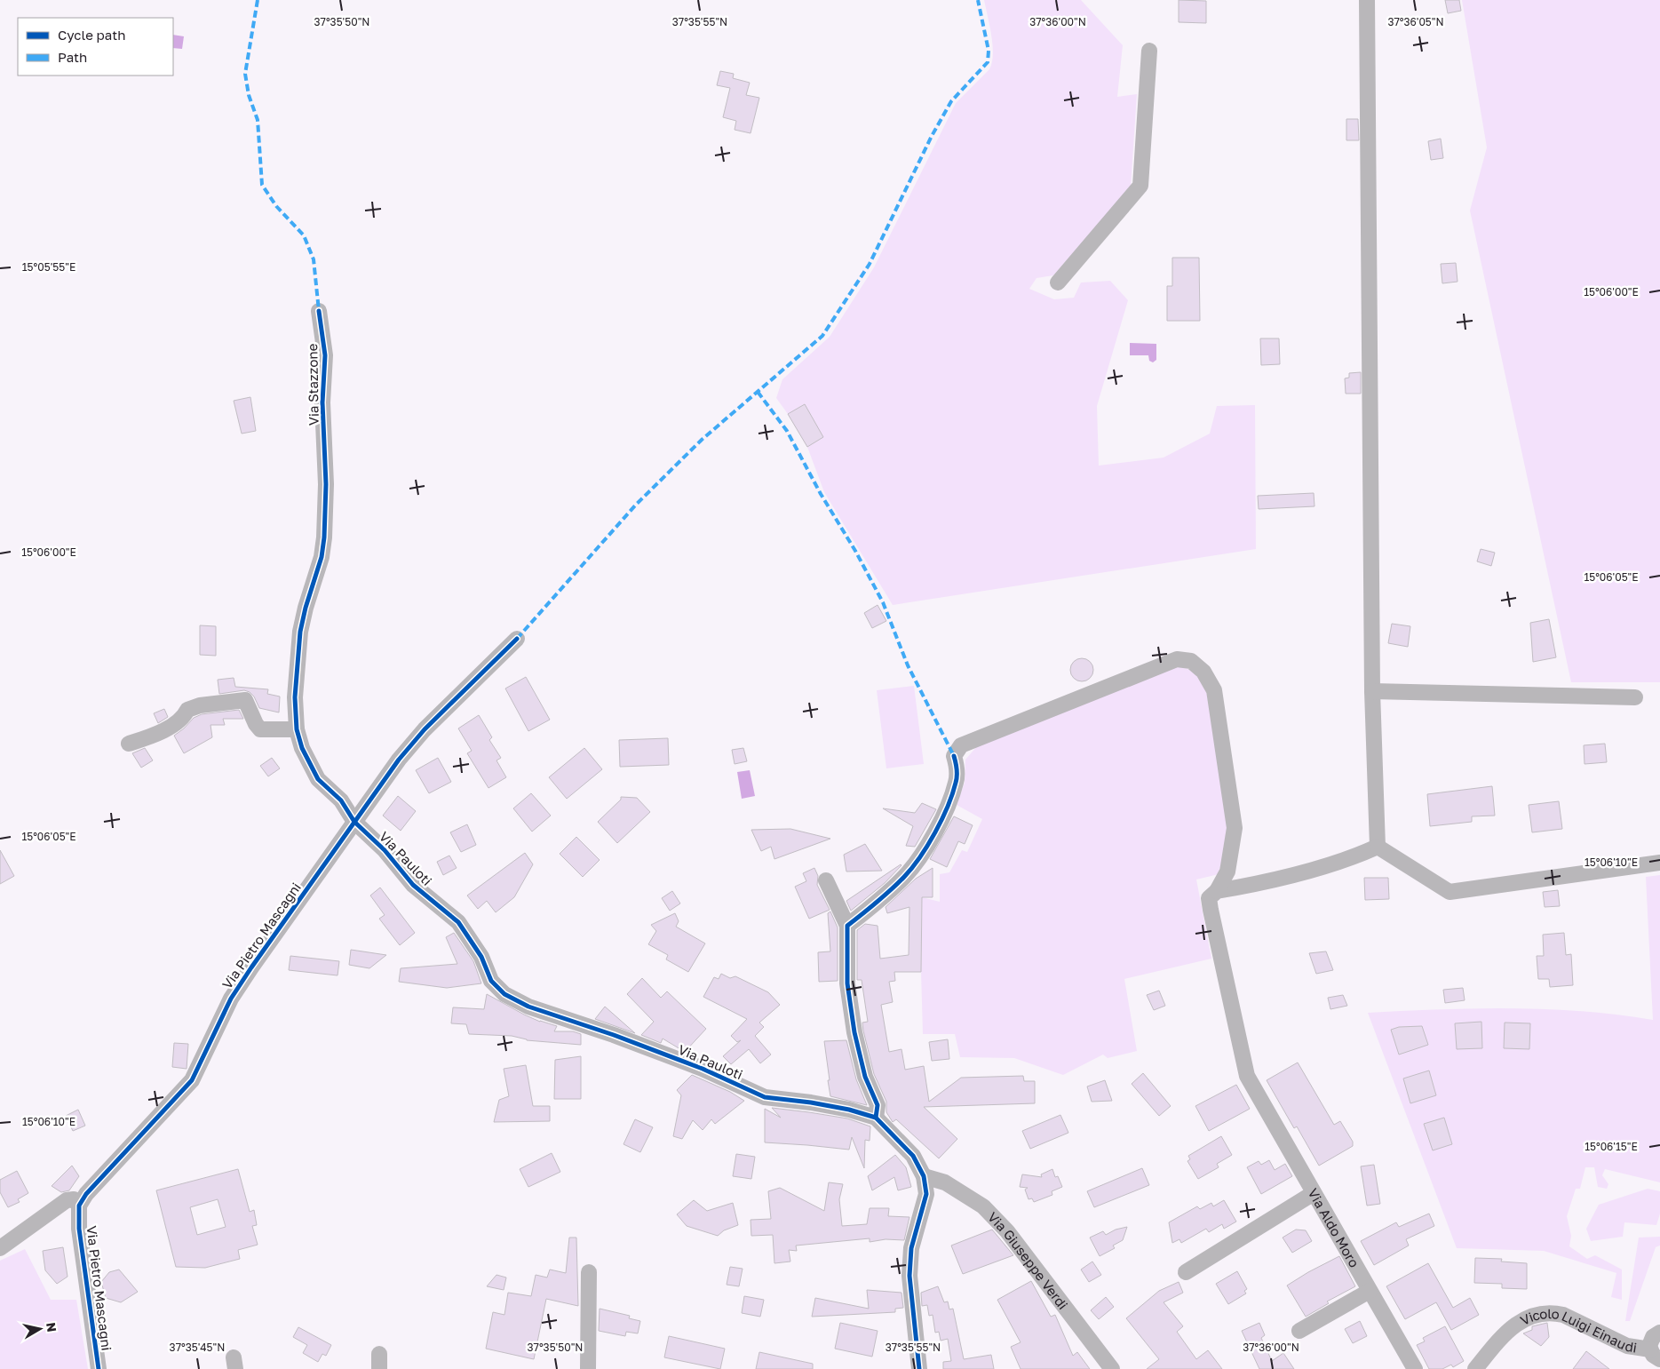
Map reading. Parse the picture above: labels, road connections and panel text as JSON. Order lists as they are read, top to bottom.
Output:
{
  "streets": {
    "street": [
      "Via Stazzone",
      "Via Pauloti",
      "Via Pietro Mascagni",
      "Via Aldo Moro",
      "Via Giuseppe Verdi",
      "Vicolo Luigi Einaudi"
    ]
  },
  "crossings": [
    ["Via Stazzone", "Via Pauloti"],
    ["Via Pauloti", "Via Pietro Mascagni"],
    ["Via Pauloti", "Via Giuseppe Verdi"]
  ],
  "legend": ["Cycle path", "Path"],
  "north": "right",
  "coordinates": [
    "37°35'50\"N",
    "37°35'55\"N",
    "37°36'00\"N",
    "37°36'05\"N",
    "15°05'55\"E",
    "15°06'00\"E",
    "15°06'05\"E",
    "15°06'10\"E",
    "15°06'15\"E",
    "37°35'45\"N"
  ]
}
